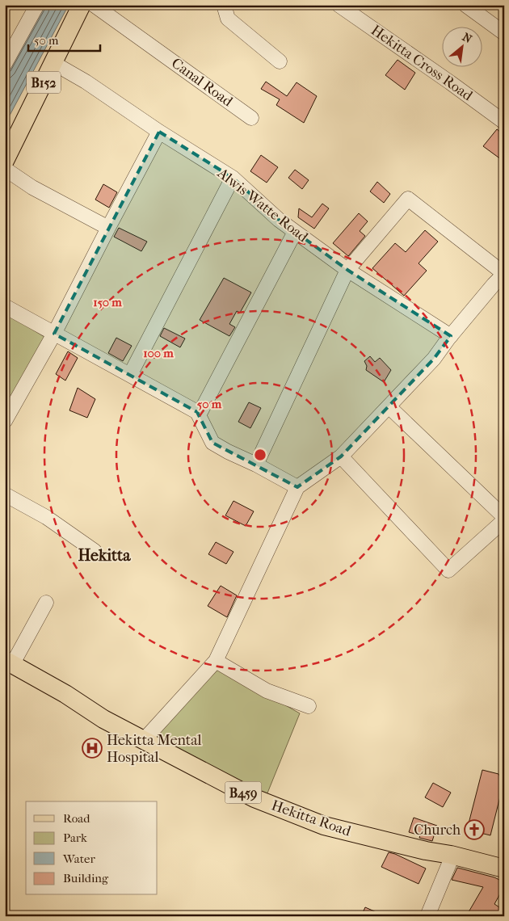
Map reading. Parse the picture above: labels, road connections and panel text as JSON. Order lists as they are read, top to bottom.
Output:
{
  "streets": {
    "main road": ["B152", "B459", "Hekitta Road"],
    "street": ["Hekitta Cross Road", "Canal Road", "Alwis Watte Road"]
  },
  "crossings": [
    ["B152", "Alwis Watte Road"]
  ],
  "districts": ["Hekitta"],
  "places": {
    "hospital": ["Hekitta Mental Hospital"],
    "church": ["Church"]
  },
  "legend": [
    "Road",
    "Park",
    "Water",
    "Building"
  ],
  "scale_bar": "50 m",
  "north": "top right",
  "rings": ["150 m", "100 m", "50 m"]
}
